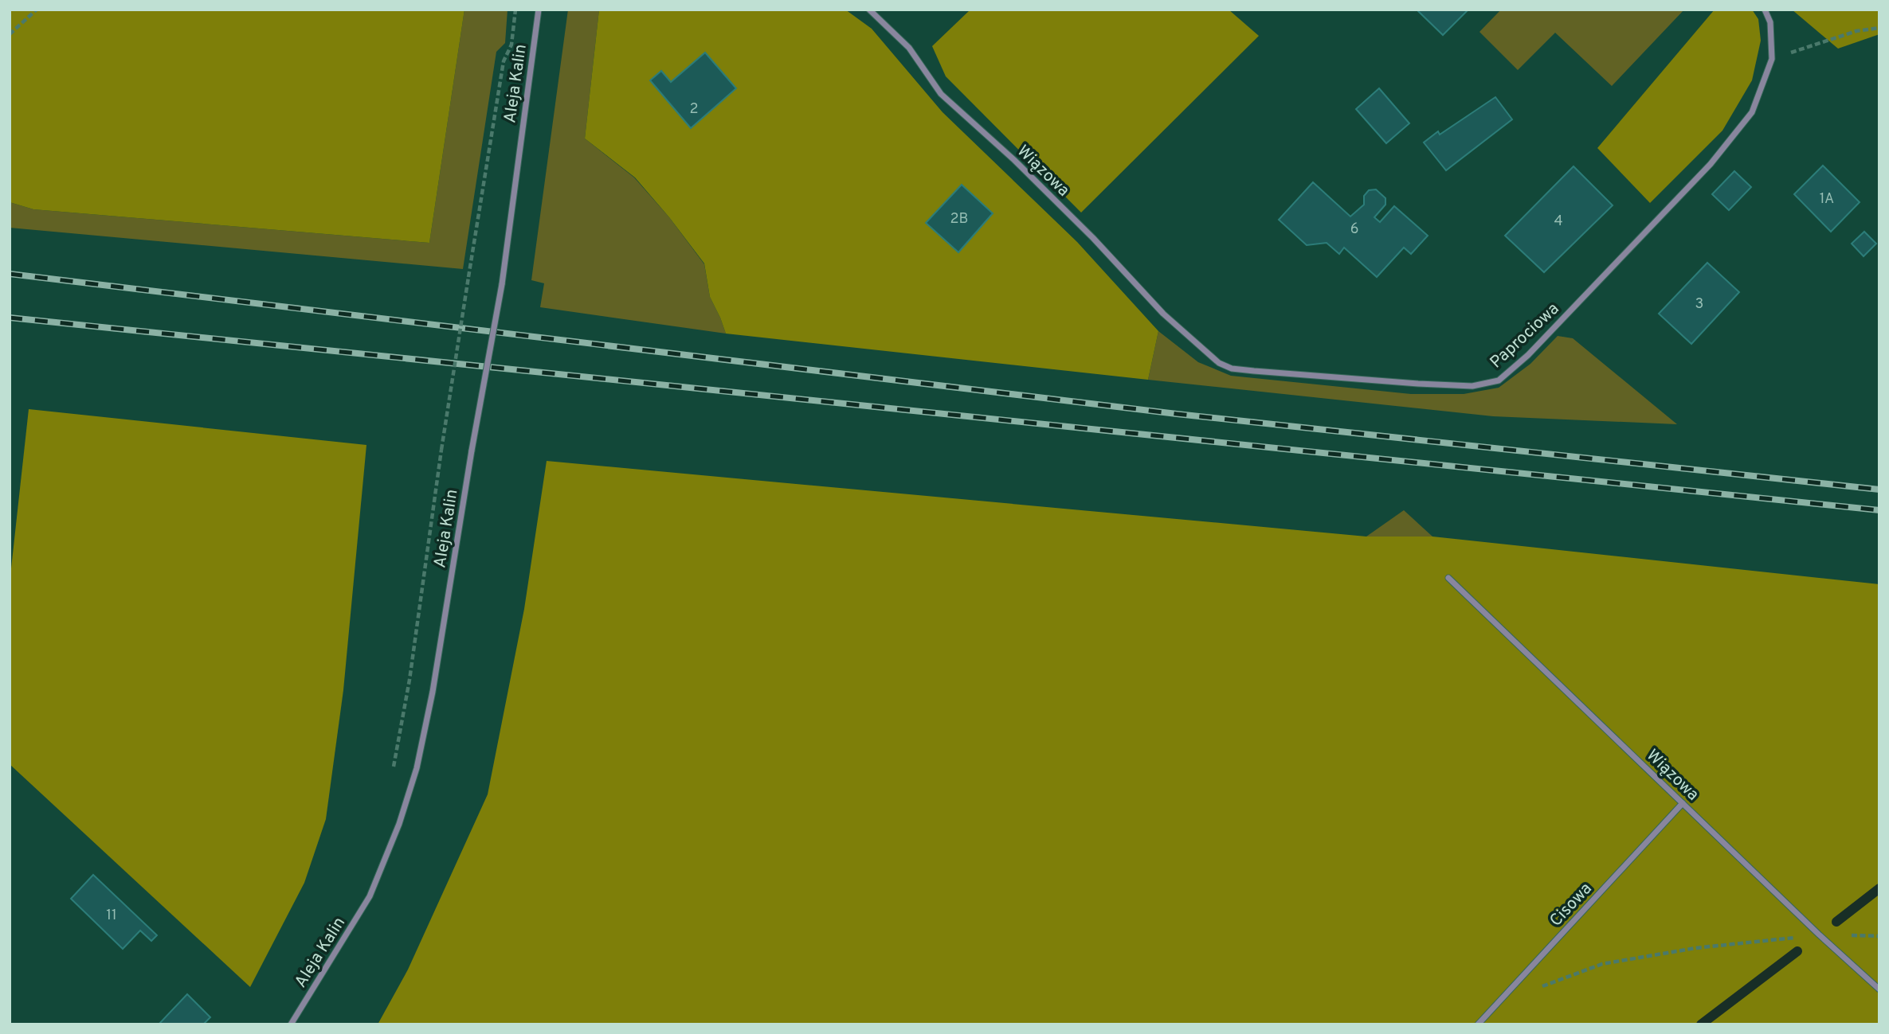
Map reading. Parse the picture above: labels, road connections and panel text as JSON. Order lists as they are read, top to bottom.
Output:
{
  "streets": {
    "street": [
      "Aleja Kalin",
      "Wiązowa",
      "Paprociowa",
      "Cisowa"
    ]
  },
  "crossings": [
    ["Wiązowa", "Paprociowa"],
    ["Wiązowa", "Cisowa"]
  ],
  "house_numbers": [
    "2",
    "1A",
    "2B",
    "4",
    "6",
    "3",
    "11"
  ]
}
